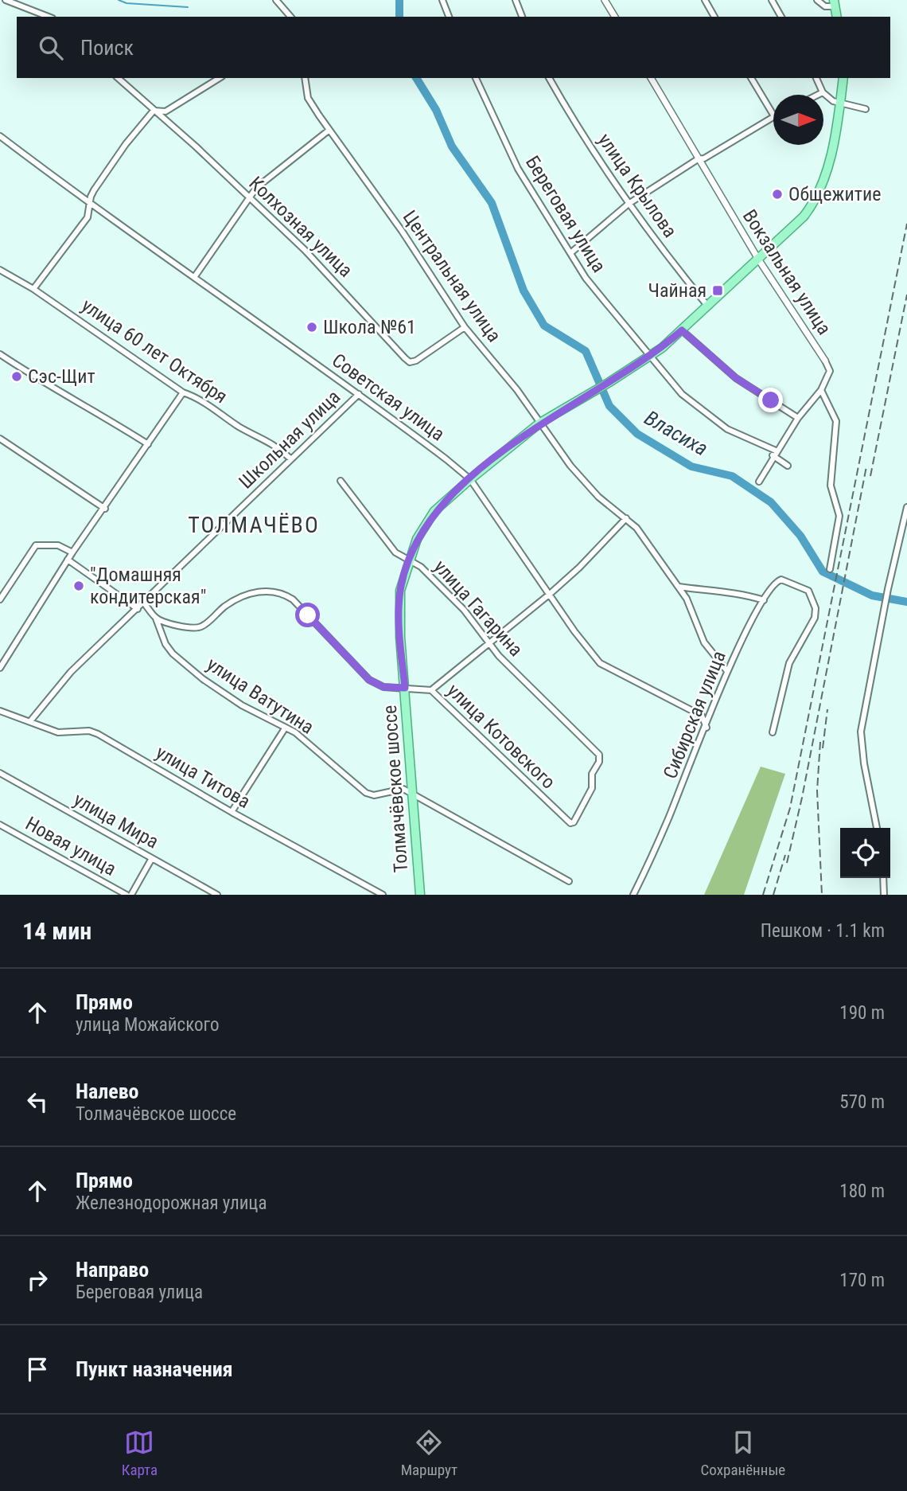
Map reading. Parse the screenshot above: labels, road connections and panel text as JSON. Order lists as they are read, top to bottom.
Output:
{
  "streets": {
    "main road": ["Толмачёвское шоссе"],
    "street": [
      "улица Крылова",
      "Береговая улица",
      "Колхозная улица",
      "Вокзальная улица",
      "Центральная улица",
      "улица 60 лет Октября",
      "Советская улица",
      "Школьная улица",
      "улица Гагарина",
      "улица Ватутина",
      "Сибирская улица",
      "улица Котовского",
      "улица Титова",
      "улица Мира",
      "Новая улица"
    ]
  },
  "crossings": [
    ["улица Крылова", "Толмачёвское шоссе"],
    ["Береговая улица", "Вокзальная улица"],
    ["Береговая улица", "Толмачёвское шоссе"],
    ["Колхозная улица", "Центральная улица"],
    ["Вокзальная улица", "Толмачёвское шоссе"],
    ["Центральная улица", "Сибирская улица"],
    ["Центральная улица", "Толмачёвское шоссе"],
    ["улица 60 лет Октября", "Школьная улица"],
    ["Советская улица", "Школьная улица"],
    ["Советская улица", "Сибирская улица"],
    ["Советская улица", "Толмачёвское шоссе"],
    ["Школьная улица", "улица Ватутина"],
    ["Школьная улица", "улица Титова"],
    ["улица Гагарина", "улица Котовского"],
    ["улица Гагарина", "Толмачёвское шоссе"],
    ["улица Ватутина", "улица Котовского"],
    ["улица Ватутина", "Толмачёвское шоссе"],
    ["улица Котовского", "Толмачёвское шоссе"]
  ],
  "districts": ["ТОЛМАЧЁВО"],
  "water": ["Власиха"],
  "places": {
    "other": [
      "Общежитие",
      "Школа №61",
      "Сэс-Щит",
      "\"Домашняя кондитерская\""
    ],
    "transit": ["Чайная"]
  },
  "north": "right",
  "page": {
    "search": "Поиск",
    "heading": ["14 мин", "Пешком · 1.1 km"],
    "list": [
      ["Прямо", "улица Можайского", "190 m"],
      ["Налево", "Толмачёвское шоссе", "570 m"],
      ["Прямо", "Железнодорожная улица", "180 m"],
      ["Направо", "Береговая улица", "170 m"],
      "Пункт назначения"
    ],
    "nav": ["Карта", "Маршрут", "Сохранённые"]
  }
}
